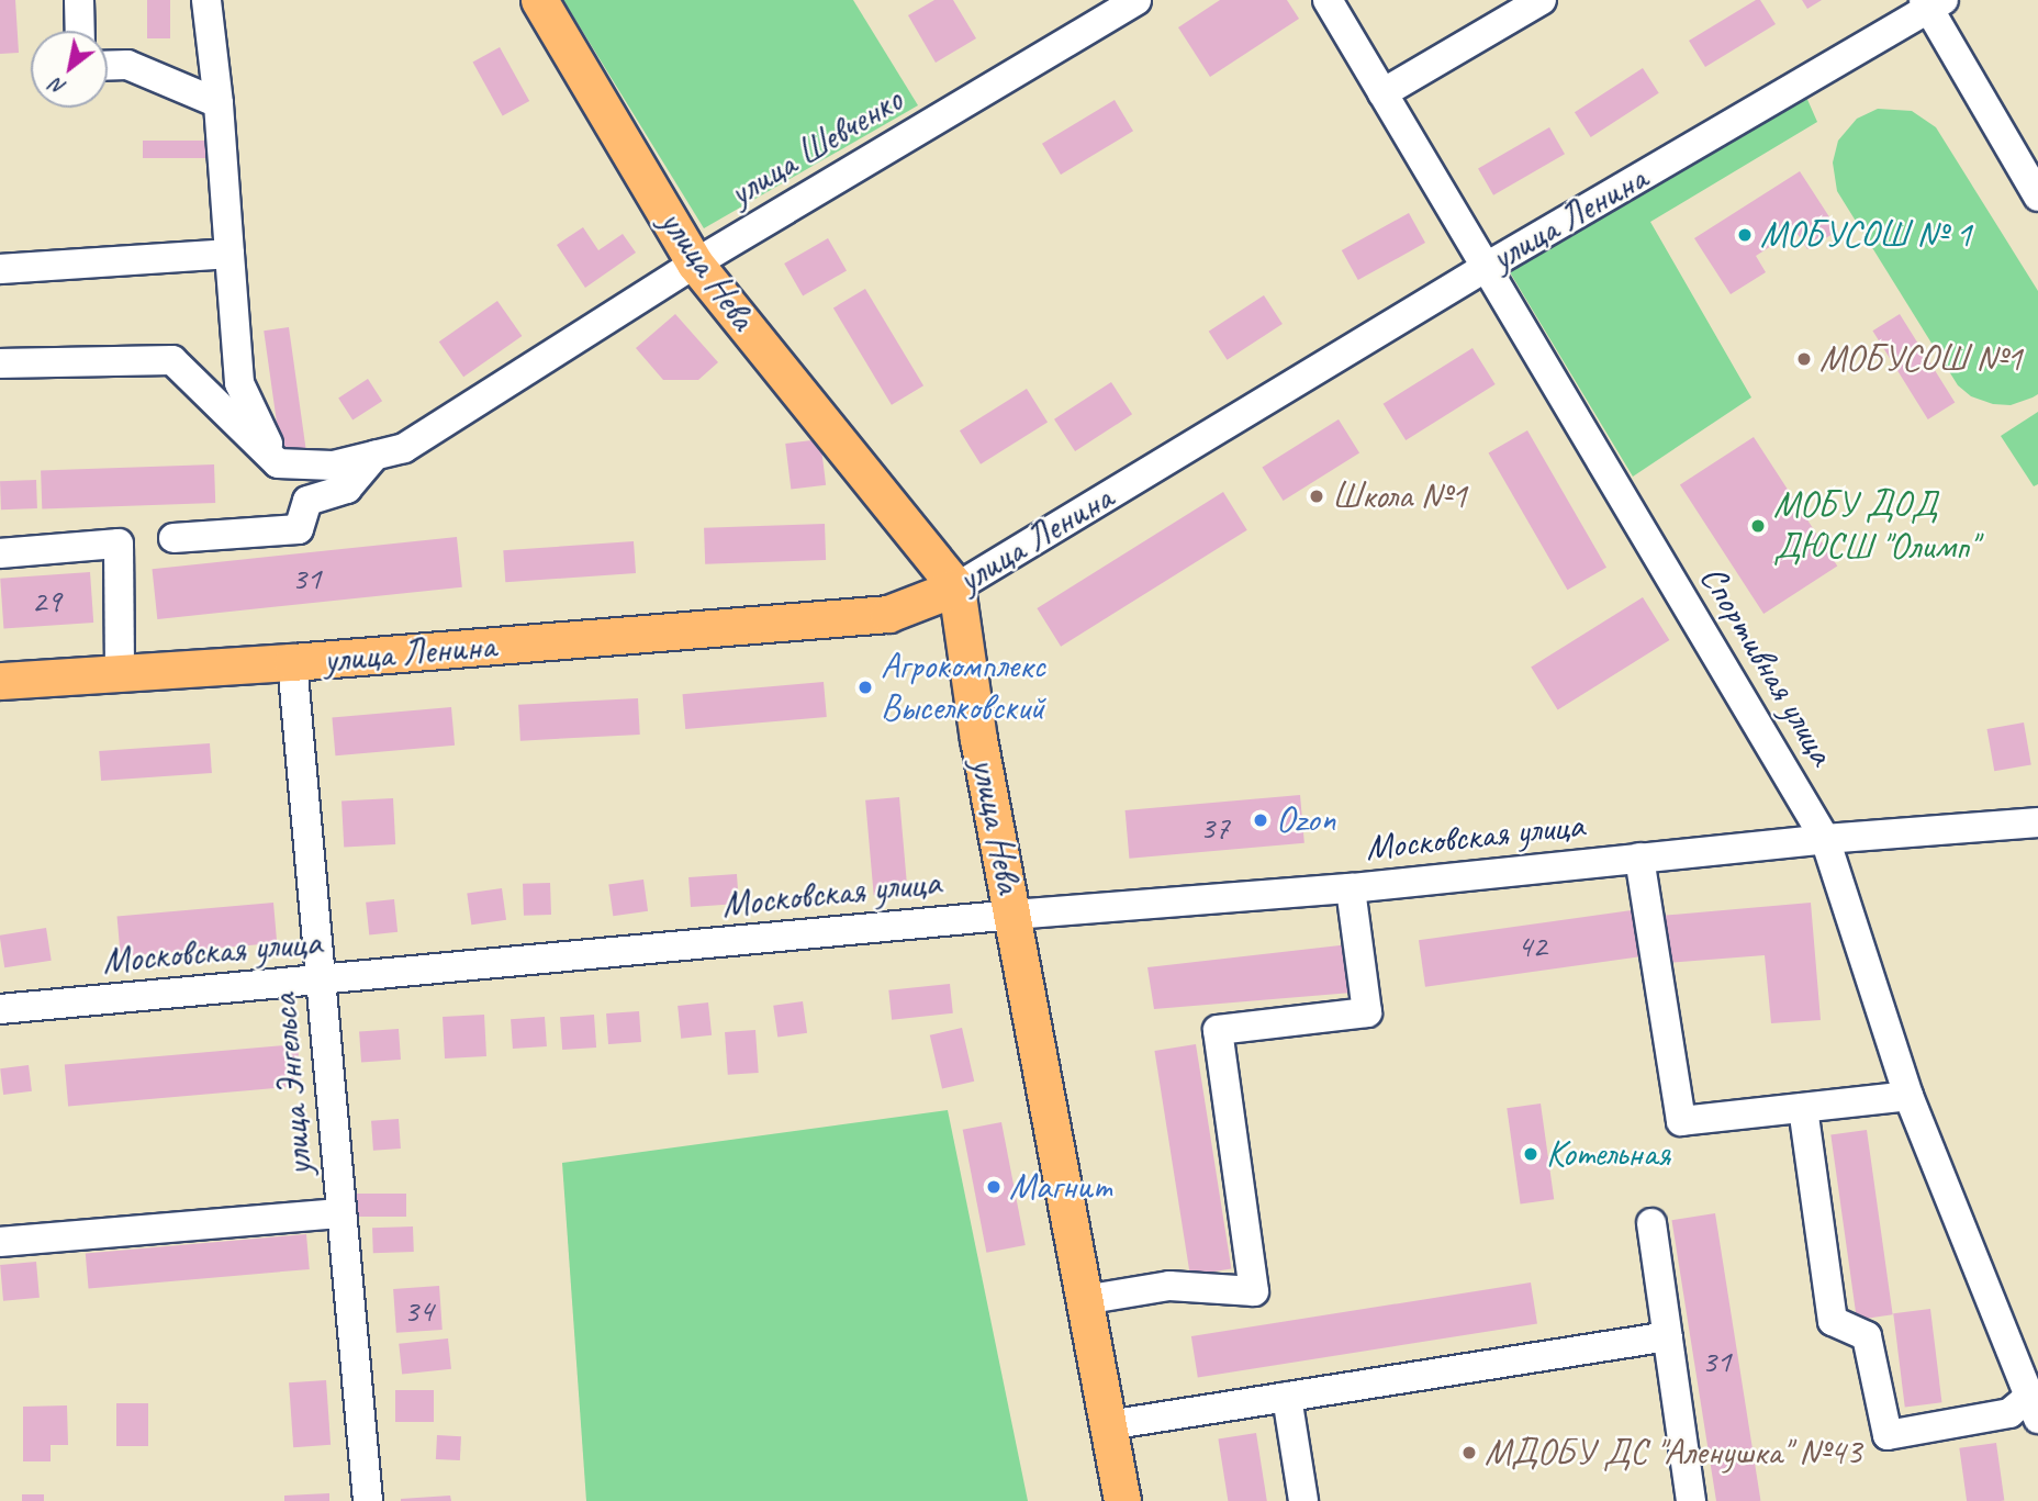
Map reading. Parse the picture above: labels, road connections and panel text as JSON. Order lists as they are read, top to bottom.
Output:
{
  "streets": {
    "main road": ["улица Ленина", "улица Нева"],
    "street": [
      "улица Шевченко",
      "Спортивная улица",
      "Московская улица",
      "улица Энгельса"
    ]
  },
  "crossings": [
    ["улица Шевченко", "улица Нева"],
    ["улица Ленина", "улица Нева"],
    ["улица Ленина", "Спортивная улица"],
    ["улица Ленина", "улица Энгельса"],
    ["улица Нева", "Московская улица"],
    ["Спортивная улица", "Московская улица"],
    ["Московская улица", "улица Энгельса"]
  ],
  "places": [
    "МОБУСОШ № 1",
    "МОБУСОШ №1",
    "Школа №1",
    "МОБУ ДОД ДЮСШ \"Олимп\"",
    "Агрокомплекс Выселковский",
    "Ozon",
    "Котельная",
    "Магнит",
    "МДОБУ ДС \"Аленушка\" №43"
  ],
  "house_numbers": [
    "31",
    "29",
    "37",
    "42",
    "34",
    "31"
  ],
  "north": "bottom left"
}
